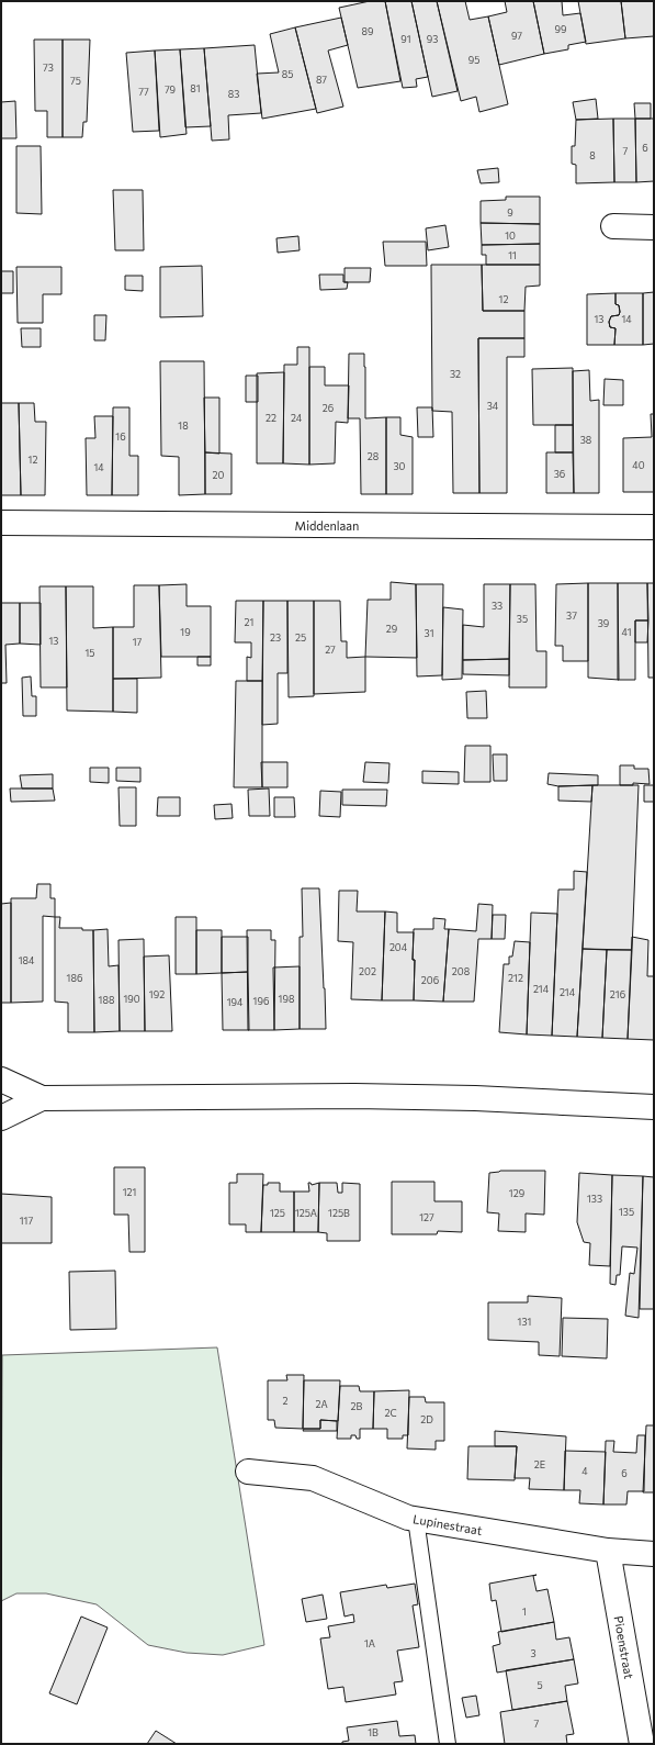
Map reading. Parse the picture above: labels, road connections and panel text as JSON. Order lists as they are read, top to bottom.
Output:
{
  "streets": {
    "street": ["Middenlaan", "Lupinestraat", "Pioenstraat"]
  },
  "crossings": [
    ["Lupinestraat", "Pioenstraat"]
  ],
  "house_numbers": [
    "99",
    "89",
    "97",
    "91",
    "93",
    "95",
    "73",
    "85",
    "87",
    "75",
    "81",
    "79",
    "77",
    "83",
    "6",
    "7",
    "8",
    "9",
    "10",
    "11",
    "12",
    "13",
    "14",
    "32",
    "34",
    "26",
    "22",
    "24",
    "18",
    "16",
    "38",
    "28",
    "12",
    "40",
    "30",
    "14",
    "36",
    "20",
    "33",
    "37",
    "35",
    "21",
    "39",
    "29",
    "19",
    "41",
    "31",
    "23",
    "25",
    "13",
    "17",
    "27",
    "15",
    "204",
    "184",
    "202",
    "208",
    "186",
    "212",
    "206",
    "214",
    "214",
    "192",
    "216",
    "190",
    "198",
    "188",
    "196",
    "194",
    "121",
    "129",
    "133",
    "135",
    "125",
    "125A",
    "125B",
    "127",
    "117",
    "131",
    "2",
    "2A",
    "2B",
    "2C",
    "2D",
    "2E",
    "4",
    "6",
    "1",
    "1A",
    "3",
    "5",
    "7",
    "1B"
  ]
}
